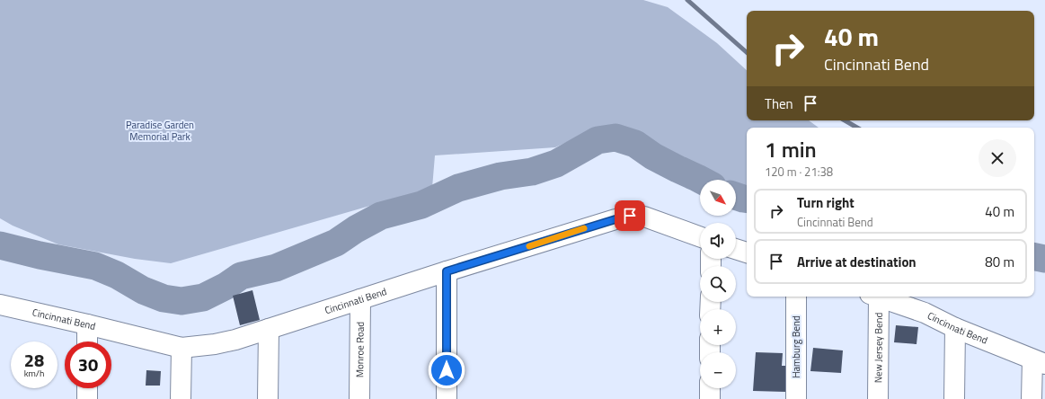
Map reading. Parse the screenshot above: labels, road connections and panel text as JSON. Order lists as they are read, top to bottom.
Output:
{
  "streets": {
    "street": [
      "Cincinnati Bend",
      "Hamburg Bend",
      "New Jersey Bend",
      "Monroe Road"
    ]
  },
  "crossings": [
    ["Cincinnati Bend", "Monroe Road"]
  ],
  "parks": ["Paradise Garden Memorial Park"],
  "north": "bottom right",
  "page": {
    "turn": ["40 m", "Cincinnati Bend"],
    "then": "Then",
    "heading": ["1 min", "120 m · 21:38"],
    "map_buttons": ["+", "−"],
    "list": [
      {
        "name": "Turn right",
        "note": "Cincinnati Bend",
        "value": "40 m"
      },
      {
        "name": "Arrive at destination",
        "value": "80 m"
      }
    ],
    "speed": "28 km/h",
    "limit": "30"
  }
}
